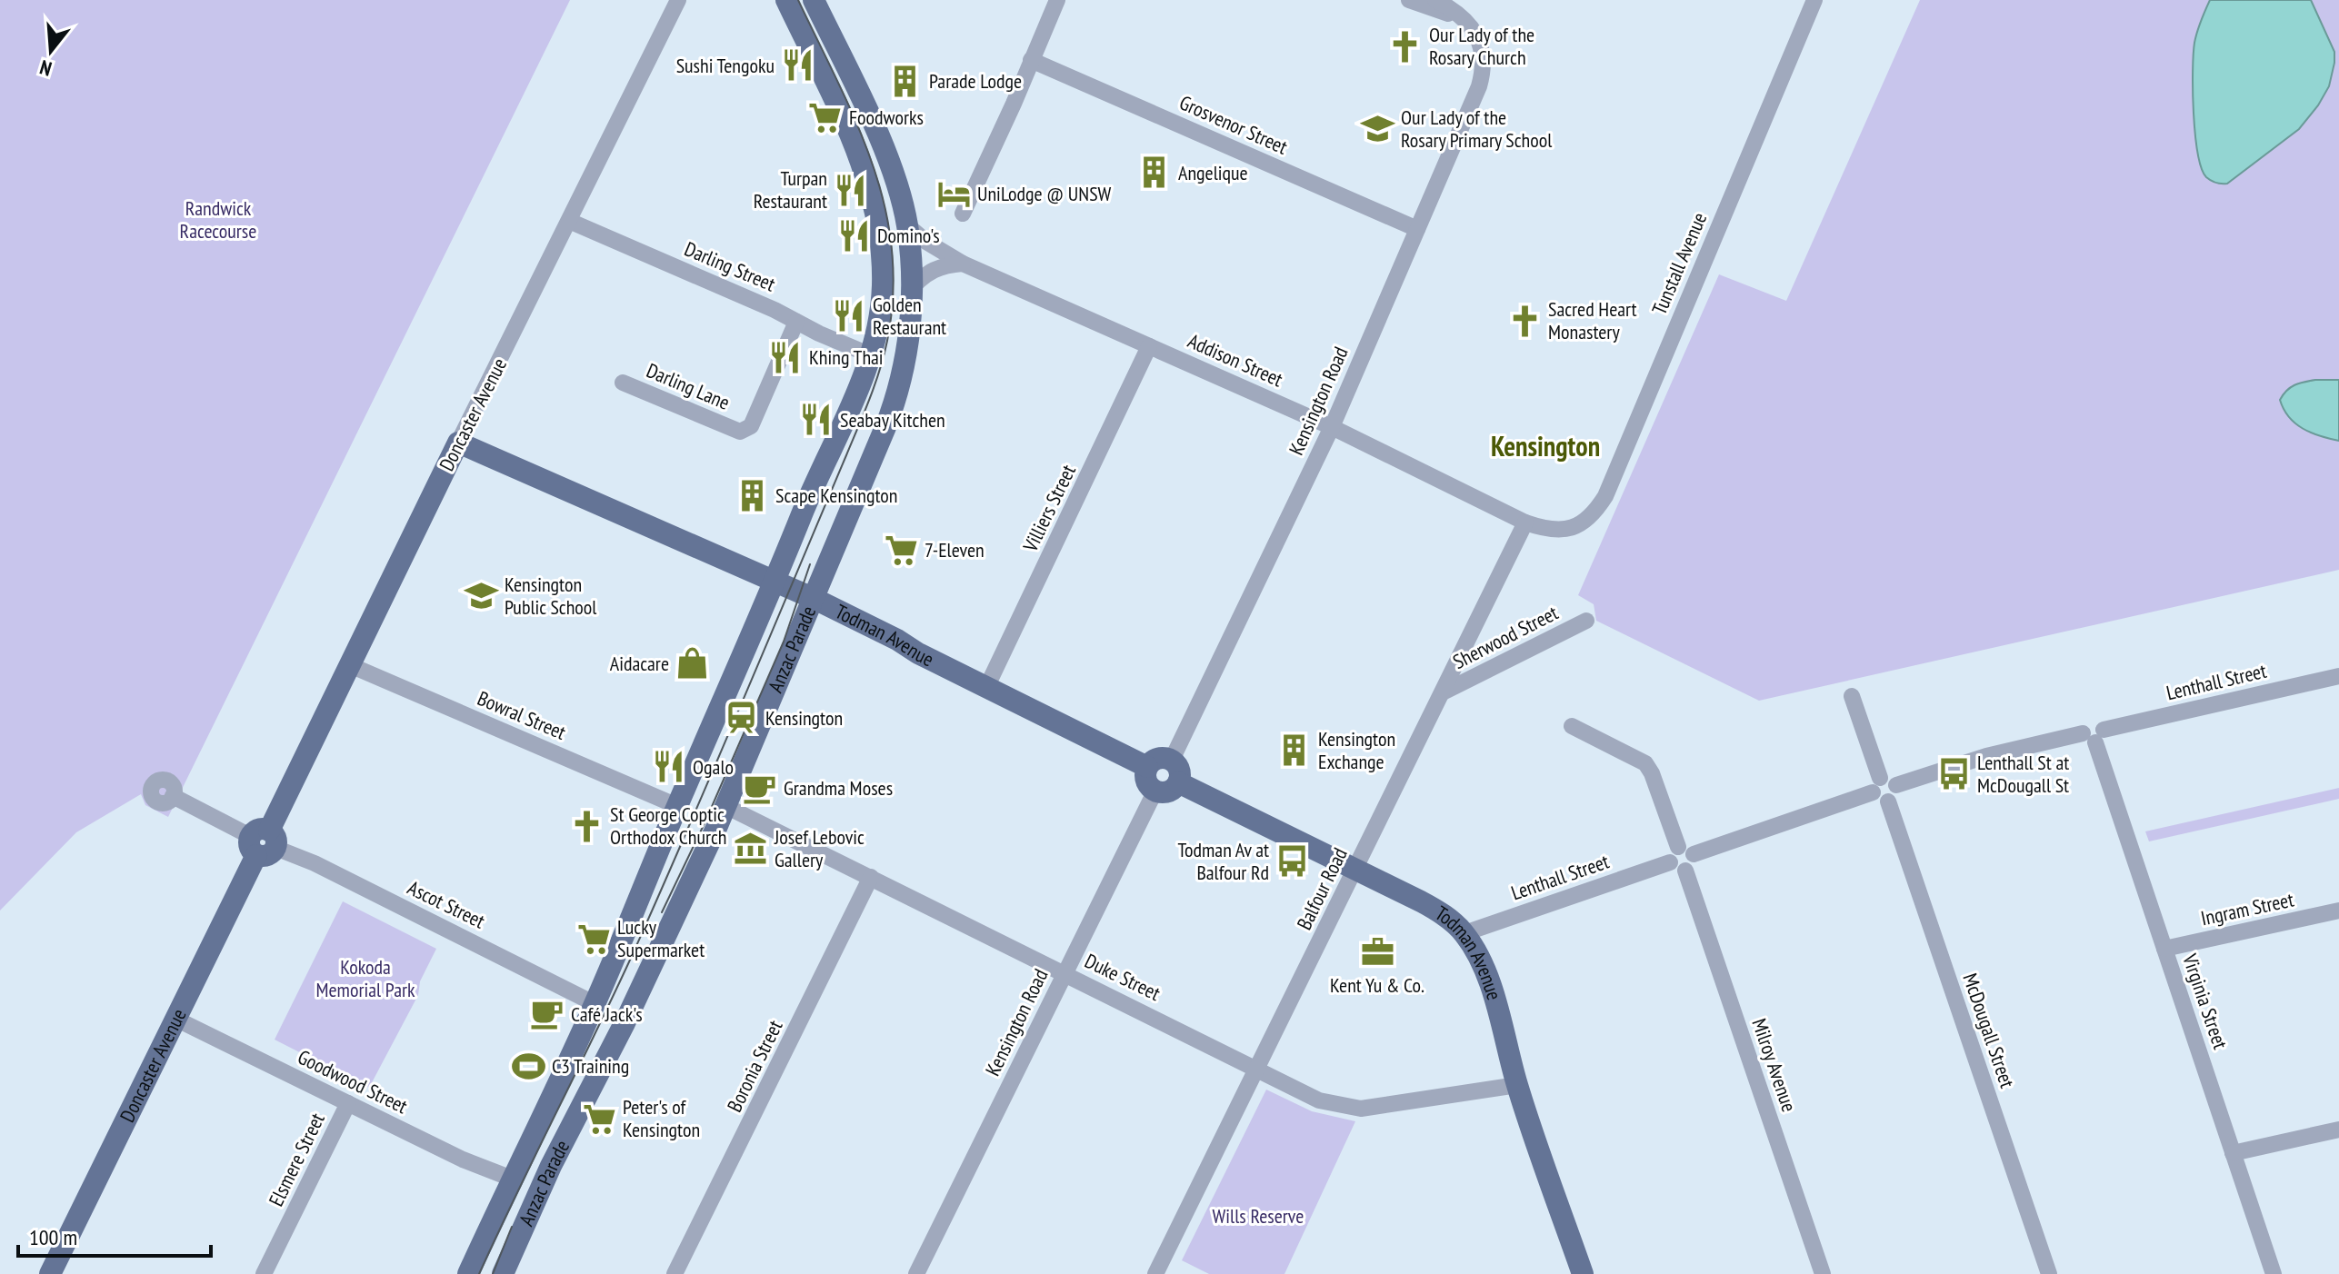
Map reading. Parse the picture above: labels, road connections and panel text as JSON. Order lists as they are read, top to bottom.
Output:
{
  "streets": {
    "main road": ["Doncaster Avenue", "Todman Avenue", "Anzac Parade"],
    "street": [
      "Grosvenor Street",
      "Tunstall Avenue",
      "Darling Street",
      "Addison Street",
      "Darling Lane",
      "Kensington Road",
      "Villiers Street",
      "Sherwood Street",
      "Lenthall Street",
      "Bowral Street",
      "Balfour Road",
      "Ascot Street",
      "Ingram Street",
      "Duke Street",
      "Virginia Street",
      "McDougall Street",
      "Milroy Avenue",
      "Boronia Street",
      "Goodwood Street",
      "Elsmere Street"
    ]
  },
  "crossings": [
    ["Grosvenor Street", "Kensington Road"],
    ["Tunstall Avenue", "Addison Street"],
    ["Tunstall Avenue", "Balfour Road"],
    ["Darling Street", "Darling Lane"],
    ["Darling Street", "Doncaster Avenue"],
    ["Darling Street", "Anzac Parade"],
    ["Addison Street", "Kensington Road"],
    ["Addison Street", "Villiers Street"],
    ["Addison Street", "Anzac Parade"],
    ["Addison Street", "Balfour Road"],
    ["Kensington Road", "Todman Avenue"],
    ["Kensington Road", "Duke Street"],
    ["Doncaster Avenue", "Todman Avenue"],
    ["Doncaster Avenue", "Bowral Street"],
    ["Doncaster Avenue", "Ascot Street"],
    ["Doncaster Avenue", "Goodwood Street"],
    ["Villiers Street", "Todman Avenue"],
    ["Todman Avenue", "Anzac Parade"],
    ["Todman Avenue", "Lenthall Street"],
    ["Todman Avenue", "Balfour Road"],
    ["Todman Avenue", "Duke Street"],
    ["Sherwood Street", "Balfour Road"],
    ["Anzac Parade", "Bowral Street"],
    ["Anzac Parade", "Ascot Street"],
    ["Anzac Parade", "Duke Street"],
    ["Anzac Parade", "Goodwood Street"],
    ["Lenthall Street", "Virginia Street"],
    ["Lenthall Street", "McDougall Street"],
    ["Lenthall Street", "Milroy Avenue"],
    ["Balfour Road", "Duke Street"],
    ["Ingram Street", "Virginia Street"],
    ["Duke Street", "Boronia Street"],
    ["Goodwood Street", "Elsmere Street"]
  ],
  "districts": ["Kensington"],
  "parks": ["Randwick Racecourse", "Kokoda Memorial Park", "Wills Reserve"],
  "places": {
    "church": ["Our Lady of the Rosary Church", "Sacred Heart Monastery", "St George Coptic Orthodox Church"],
    "restaurant": [
      "Sushi Tengoku",
      "Turpan Restaurant",
      "Domino's",
      "Golden Restaurant",
      "Khing Thai",
      "Seabay Kitchen",
      "Ogalo"
    ],
    "building": [
      "Parade Lodge",
      "Angelique",
      "Scape Kensington",
      "Kensington Exchange"
    ],
    "supermarket": [
      "Foodworks",
      "7-Eleven",
      "Lucky Supermarket",
      "Peter's of Kensington"
    ],
    "school or university": ["Our Lady of the Rosary Primary School", "Kensington Public School"],
    "hotel": ["UniLodge @ UNSW"],
    "shop": ["Aidacare"],
    "station": ["Kensington"],
    "bus stop": ["Lenthall St at McDougall St", "Todman Av at Balfour Rd"],
    "cafe": ["Grandma Moses", "Café Jack's"],
    "museum": ["Josef Lebovic Gallery"],
    "office": ["Kent Yu & Co."],
    "sports": ["C3 Training"]
  },
  "scale_bar": "100 m",
  "north": "bottom"
}
